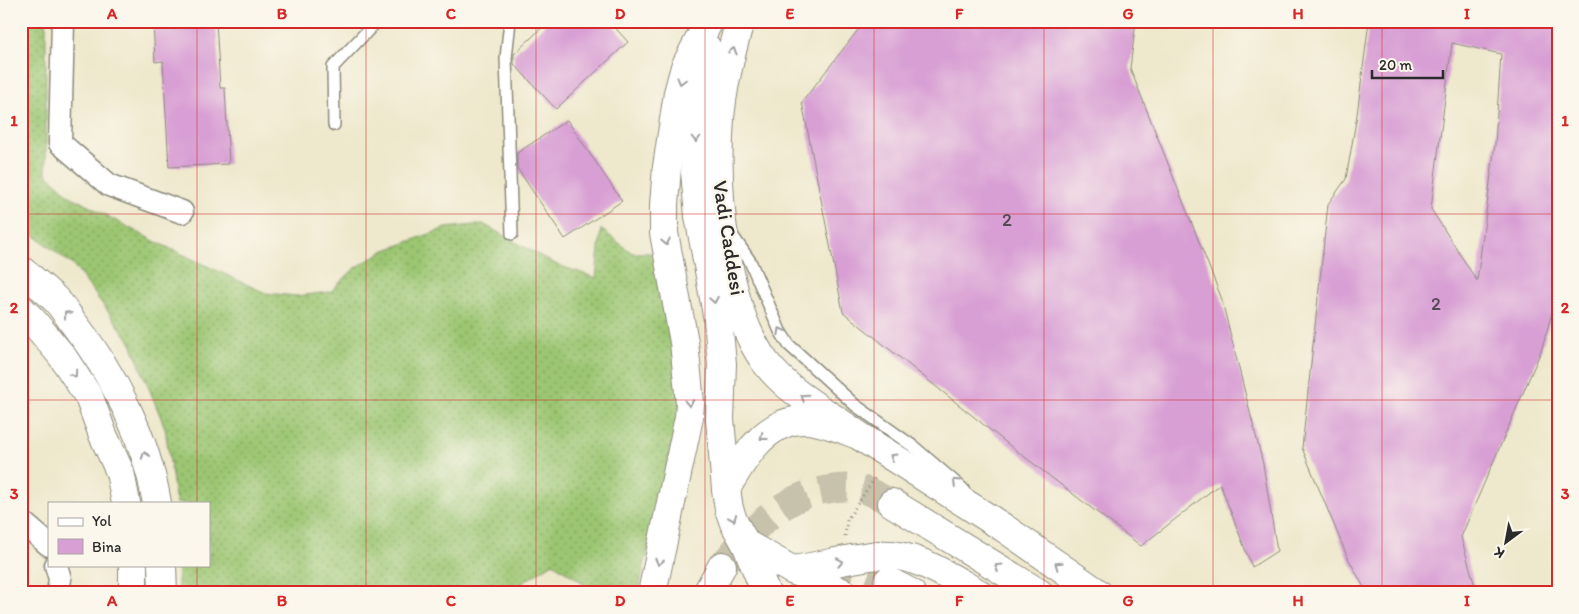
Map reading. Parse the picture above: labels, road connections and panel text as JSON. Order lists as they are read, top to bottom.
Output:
{
  "streets": {
    "main road": ["Vadi Caddesi"]
  },
  "house_numbers": ["2", "2"],
  "legend": ["Yol", "Bina"],
  "scale_bar": "20 m",
  "north": "bottom left",
  "grid": {
    "columns": [
      "A",
      "B",
      "C",
      "D",
      "E",
      "F",
      "G",
      "H",
      "I"
    ],
    "rows": ["1", "2", "3"]
  }
}
